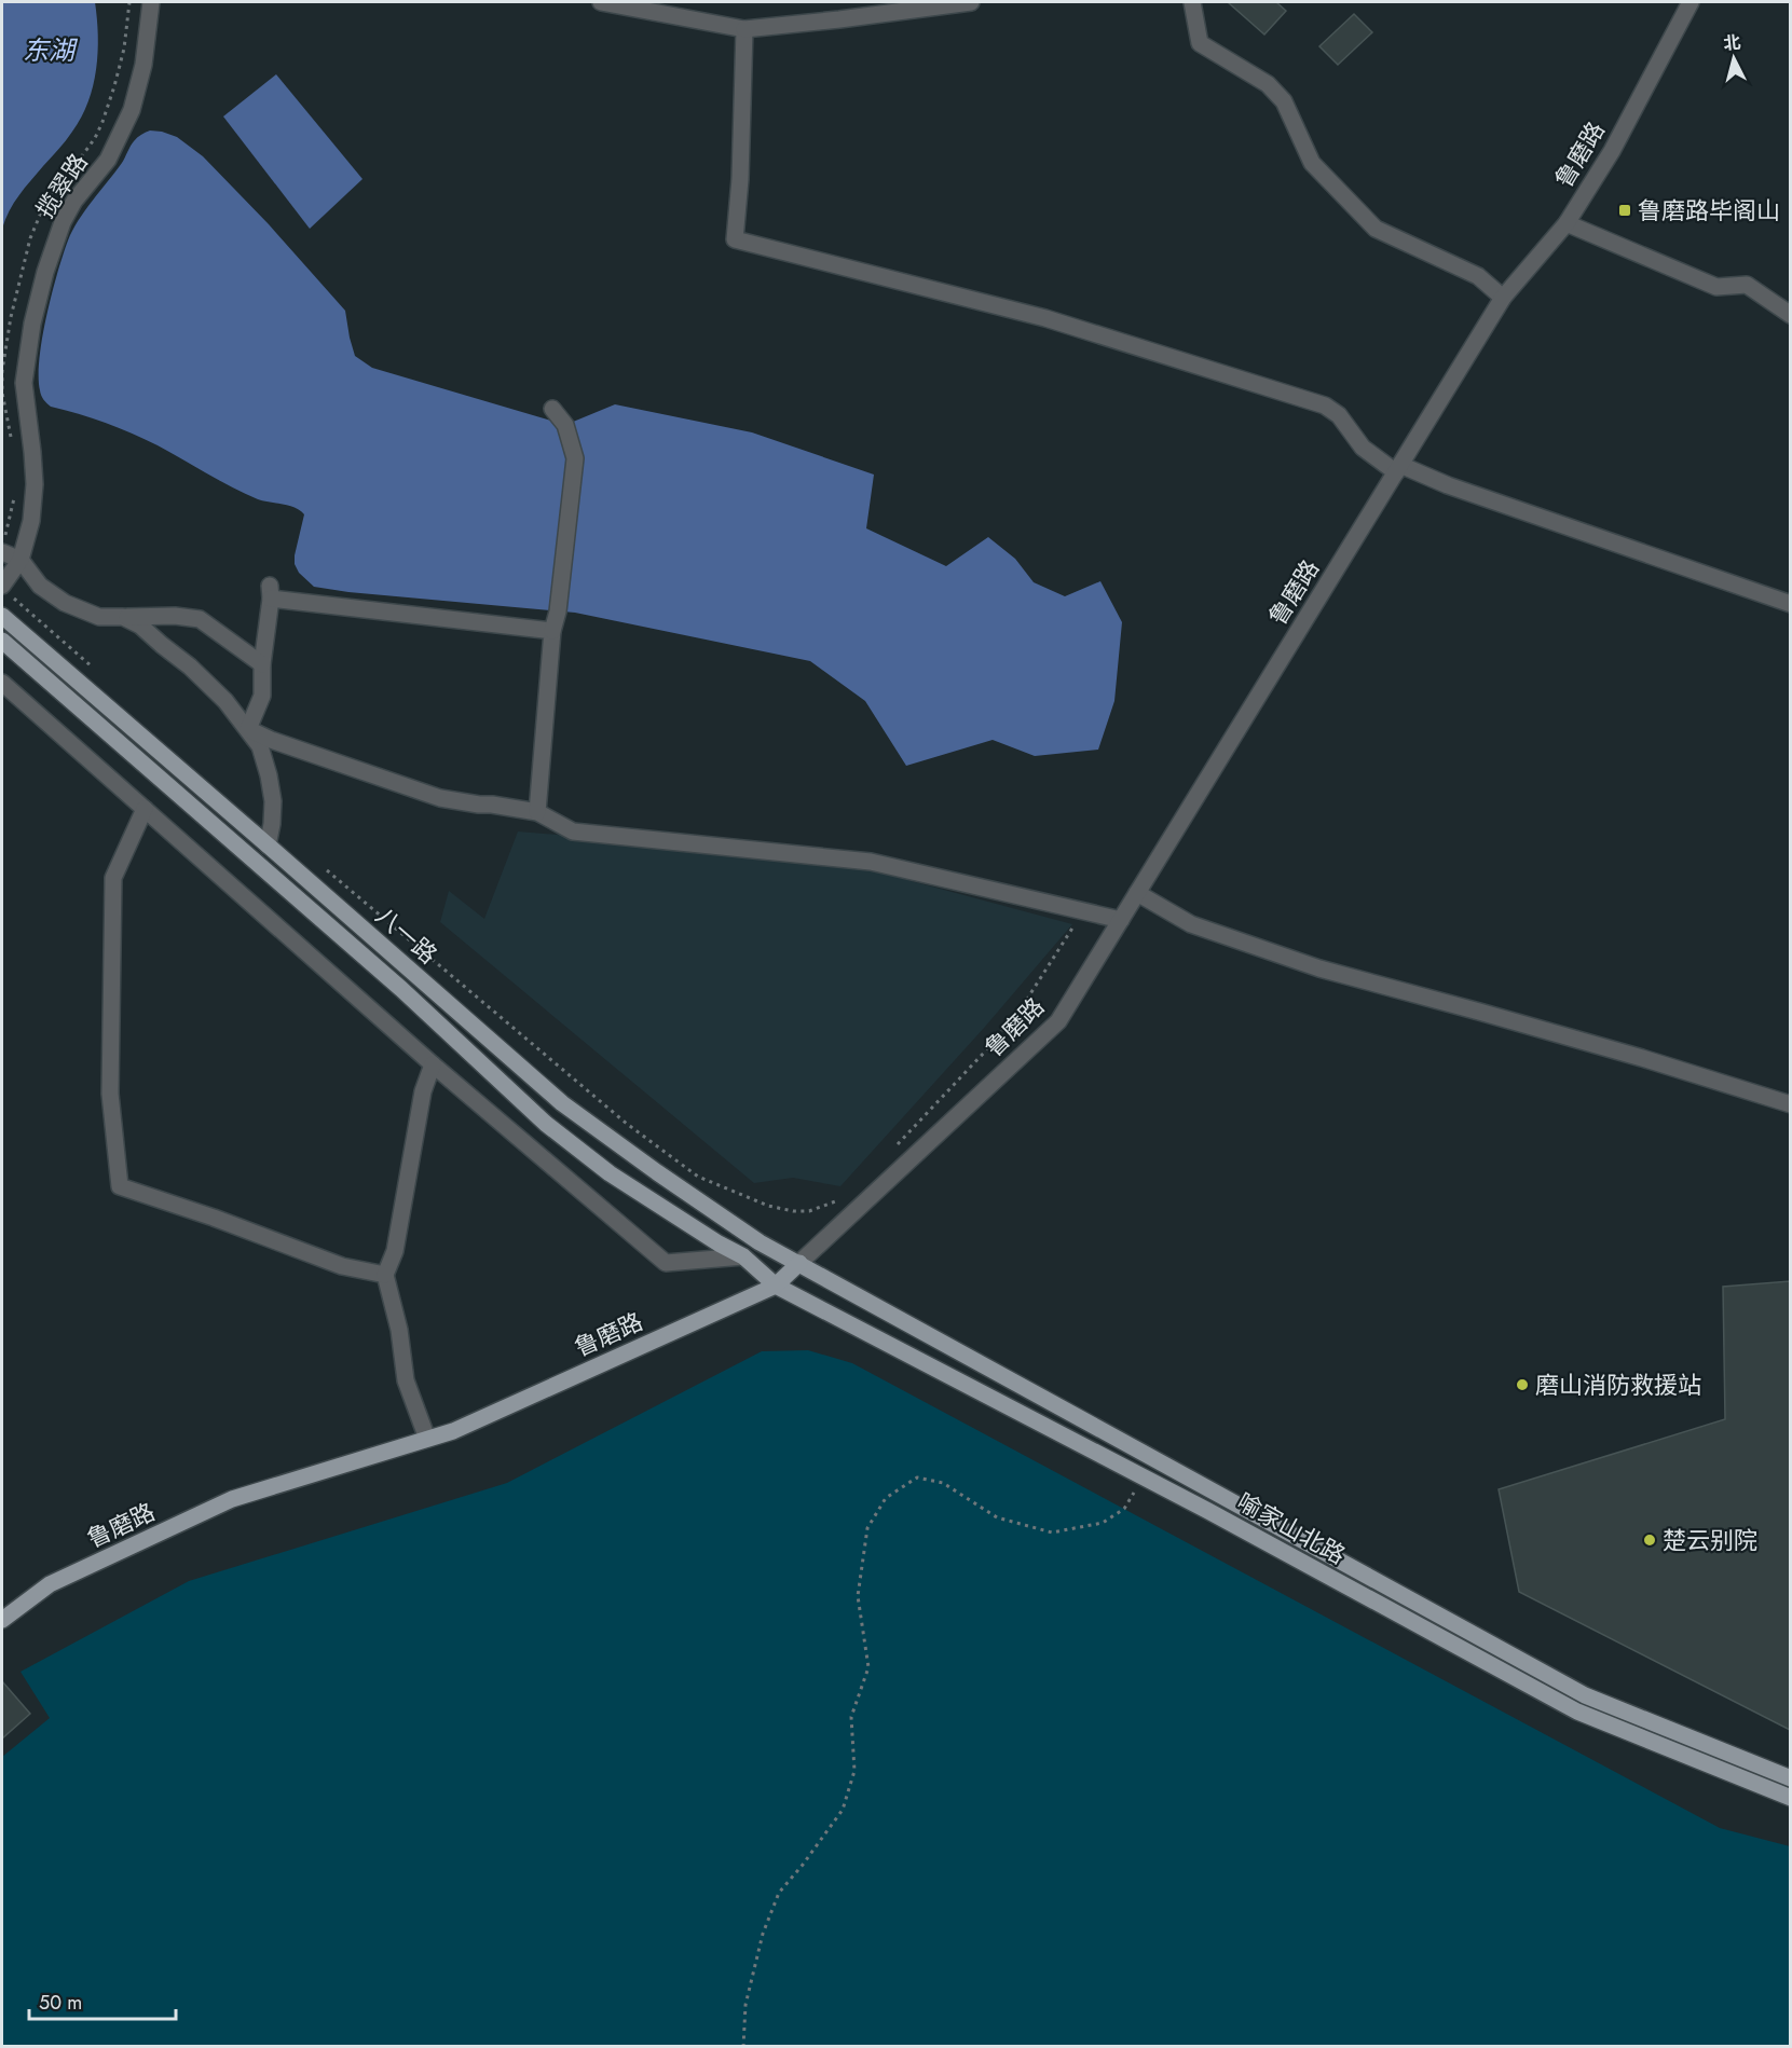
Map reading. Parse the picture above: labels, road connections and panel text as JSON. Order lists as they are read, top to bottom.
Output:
{
  "streets": {
    "main road": ["鲁磨路", "八一路", "喻家山北路"],
    "street": ["揽翠路"]
  },
  "crossings": [
    ["鲁磨路", "八一路"],
    ["鲁磨路", "喻家山北路"],
    ["八一路", "喻家山北路"]
  ],
  "water": ["东湖"],
  "places": {
    "transit": ["鲁磨路毕阁山"],
    "other": ["磨山消防救援站", "楚云别院"]
  },
  "scale_bar": "50 m",
  "north": "top"
}
